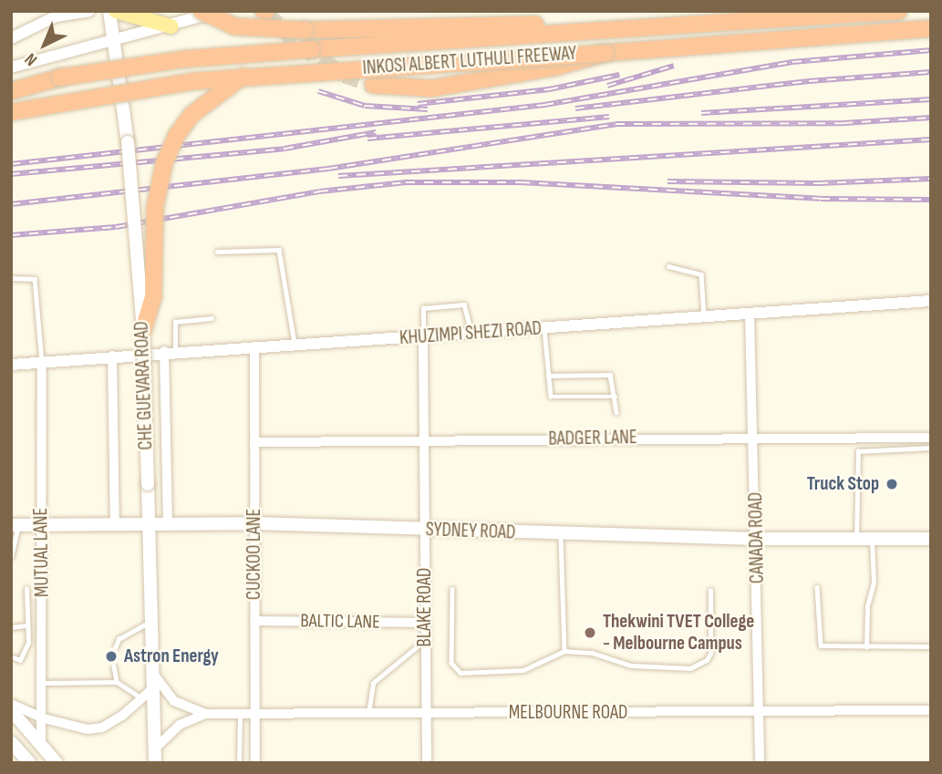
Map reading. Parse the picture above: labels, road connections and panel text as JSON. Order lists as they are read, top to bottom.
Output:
{
  "streets": {
    "highway": ["INKOSI ALBERT LUTHULI FREEWAY"],
    "main road": ["CHE GUEVARA ROAD", "SYDNEY ROAD"],
    "street": [
      "KHUZIMPI SHEZI ROAD",
      "BADGER LANE",
      "CANADA ROAD",
      "MUTUAL LANE",
      "CUCKOO LANE",
      "BLAKE ROAD",
      "BALTIC LANE",
      "MELBOURNE ROAD"
    ]
  },
  "crossings": [
    ["KHUZIMPI SHEZI ROAD", "CHE GUEVARA ROAD"],
    ["KHUZIMPI SHEZI ROAD", "CANADA ROAD"],
    ["KHUZIMPI SHEZI ROAD", "MUTUAL LANE"],
    ["KHUZIMPI SHEZI ROAD", "CUCKOO LANE"],
    ["KHUZIMPI SHEZI ROAD", "BLAKE ROAD"],
    ["CHE GUEVARA ROAD", "SYDNEY ROAD"],
    ["CHE GUEVARA ROAD", "MELBOURNE ROAD"],
    ["BADGER LANE", "CANADA ROAD"],
    ["BADGER LANE", "CUCKOO LANE"],
    ["BADGER LANE", "BLAKE ROAD"],
    ["SYDNEY ROAD", "CANADA ROAD"],
    ["SYDNEY ROAD", "MUTUAL LANE"],
    ["SYDNEY ROAD", "CUCKOO LANE"],
    ["SYDNEY ROAD", "BLAKE ROAD"],
    ["CANADA ROAD", "MELBOURNE ROAD"],
    ["CUCKOO LANE", "BALTIC LANE"],
    ["CUCKOO LANE", "MELBOURNE ROAD"],
    ["BLAKE ROAD", "BALTIC LANE"],
    ["BLAKE ROAD", "MELBOURNE ROAD"]
  ],
  "places": ["Truck Stop", "Thekwini TVET College - Melbourne Campus", "Astron Energy"],
  "north": "bottom left"
}
